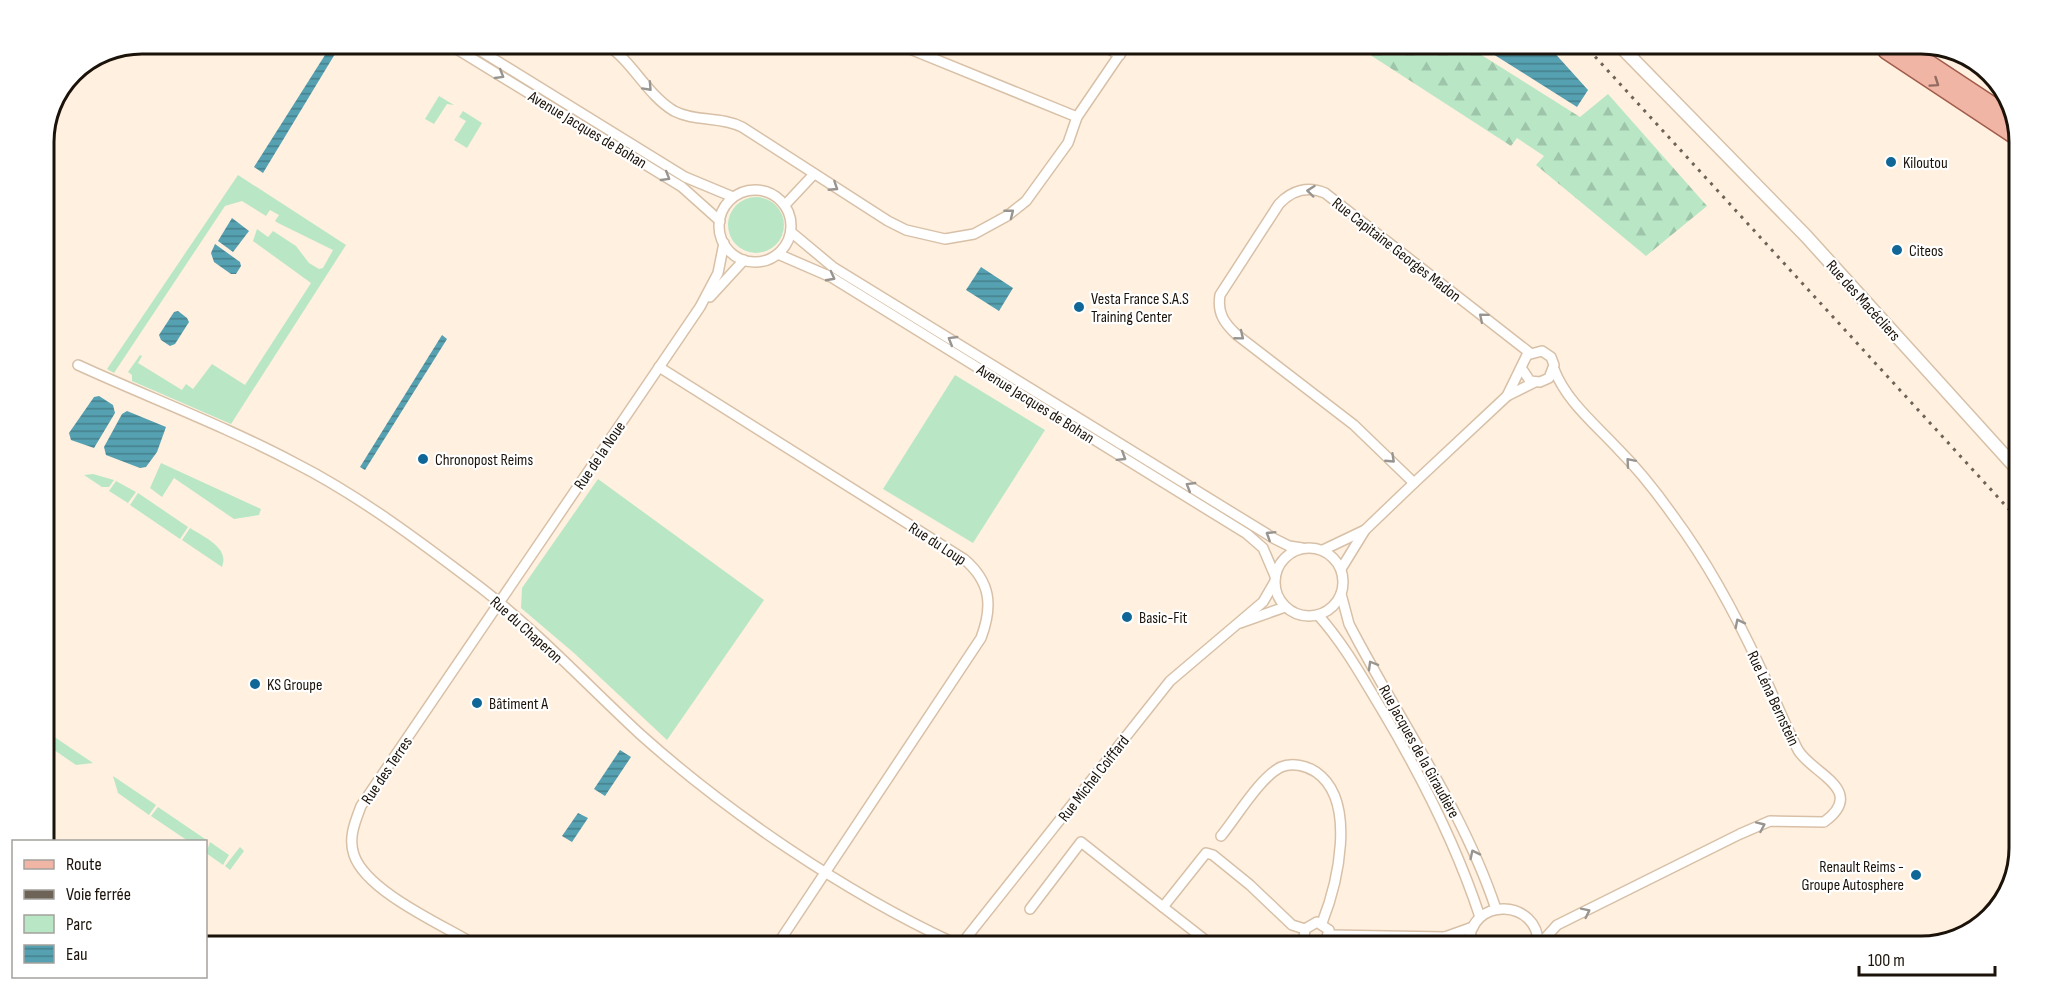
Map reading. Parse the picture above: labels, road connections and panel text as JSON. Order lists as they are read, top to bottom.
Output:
{
  "streets": {
    "street": [
      "Avenue Jacques de Bohan",
      "Rue Capitaine Georges Madon",
      "Rue des Macécliers",
      "Rue de la Noue",
      "Rue du Loup",
      "Rue du Chaperon",
      "Rue Léna Bernstein",
      "Rue Jacques de la Giraudière",
      "Rue des Terres",
      "Rue Michel Coiffard"
    ]
  },
  "crossings": [
    ["Avenue Jacques de Bohan", "Rue Jacques de la Giraudière"],
    ["Avenue Jacques de Bohan", "Rue Michel Coiffard"],
    ["Rue Capitaine Georges Madon", "Rue Léna Bernstein"],
    ["Rue de la Noue", "Rue du Loup"],
    ["Rue de la Noue", "Rue du Chaperon"],
    ["Rue de la Noue", "Rue des Terres"],
    ["Rue du Loup", "Rue du Chaperon"],
    ["Rue du Chaperon", "Rue des Terres"],
    ["Rue Jacques de la Giraudière", "Rue Michel Coiffard"]
  ],
  "places": [
    "Kiloutou",
    "Citeos",
    "Vesta France S.A.S Training Center",
    "Chronopost Reims",
    "Basic-Fit",
    "KS Groupe",
    "Bâtiment A",
    "Renault Reims - Groupe Autosphere"
  ],
  "legend": [
    "Route",
    "Voie ferrée",
    "Parc",
    "Eau"
  ],
  "scale_bar": "100 m"
}
